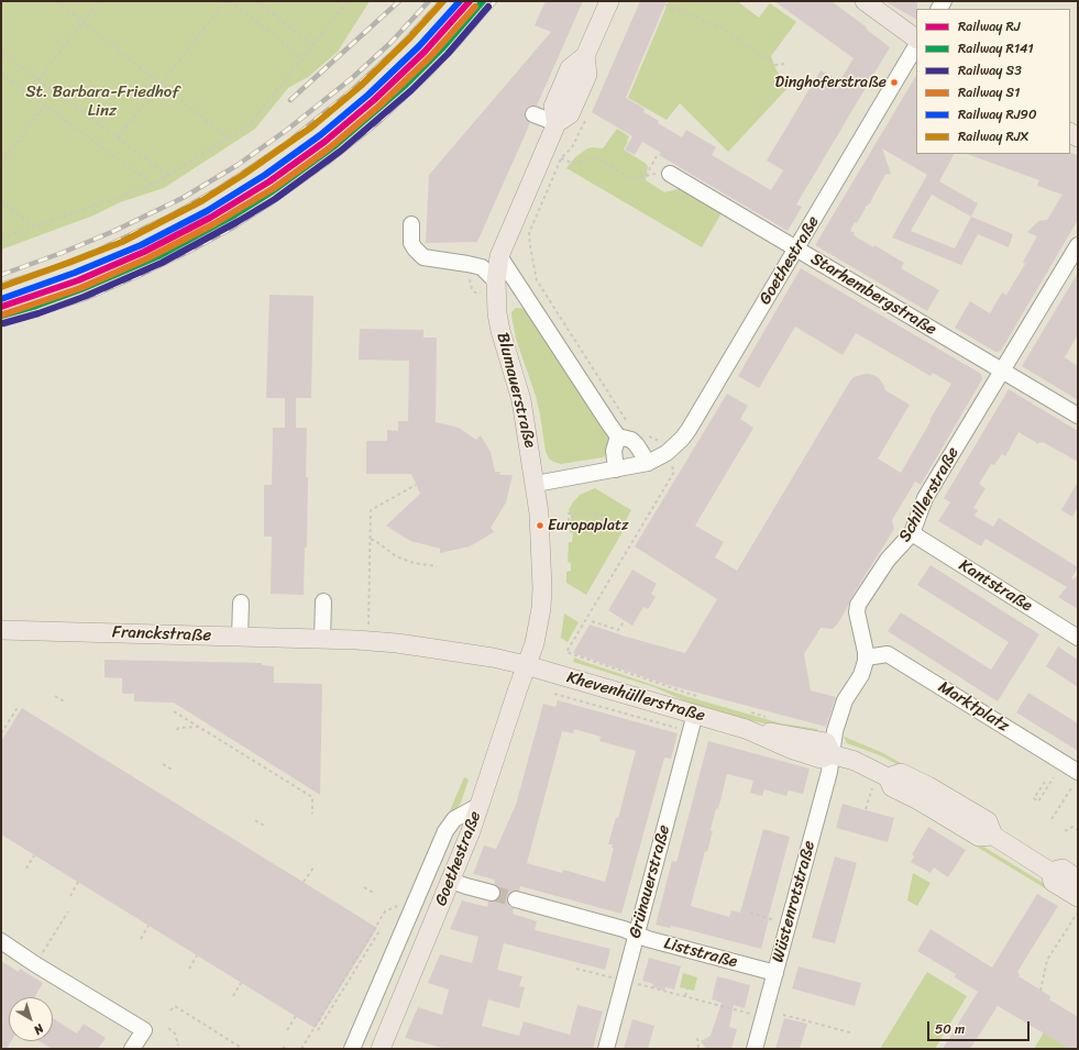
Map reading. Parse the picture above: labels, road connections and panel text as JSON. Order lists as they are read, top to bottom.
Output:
{
  "streets": {
    "main road": [
      "Goethestraße",
      "Blumauerstraße",
      "Franckstraße",
      "Khevenhüllerstraße"
    ],
    "street": [
      "Starhembergstraße",
      "Schillerstraße",
      "Kantstraße",
      "Marktplatz",
      "Grünauerstraße",
      "Wüstenrotstraße",
      "Liststraße"
    ]
  },
  "crossings": [
    ["Goethestraße", "Starhembergstraße"],
    ["Goethestraße", "Blumauerstraße"],
    ["Goethestraße", "Khevenhüllerstraße"],
    ["Starhembergstraße", "Schillerstraße"],
    ["Blumauerstraße", "Khevenhüllerstraße"],
    ["Schillerstraße", "Kantstraße"],
    ["Schillerstraße", "Marktplatz"],
    ["Khevenhüllerstraße", "Grünauerstraße"],
    ["Khevenhüllerstraße", "Wüstenrotstraße"],
    ["Grünauerstraße", "Liststraße"],
    ["Wüstenrotstraße", "Liststraße"]
  ],
  "parks": ["St. Barbara-Friedhof Linz"],
  "places": ["Dinghoferstraße", "Europaplatz"],
  "lines": [
    "rail line RJ",
    "rail line R141",
    "rail line RJ90",
    "rail line RJX",
    "rail line S3",
    "rail line S1"
  ],
  "legend": [
    "Railway RJ",
    "Railway R141",
    "Railway S3",
    "Railway S1",
    "Railway RJ90",
    "Railway RJX"
  ],
  "scale_bar": "50 m",
  "north": "bottom right"
}
